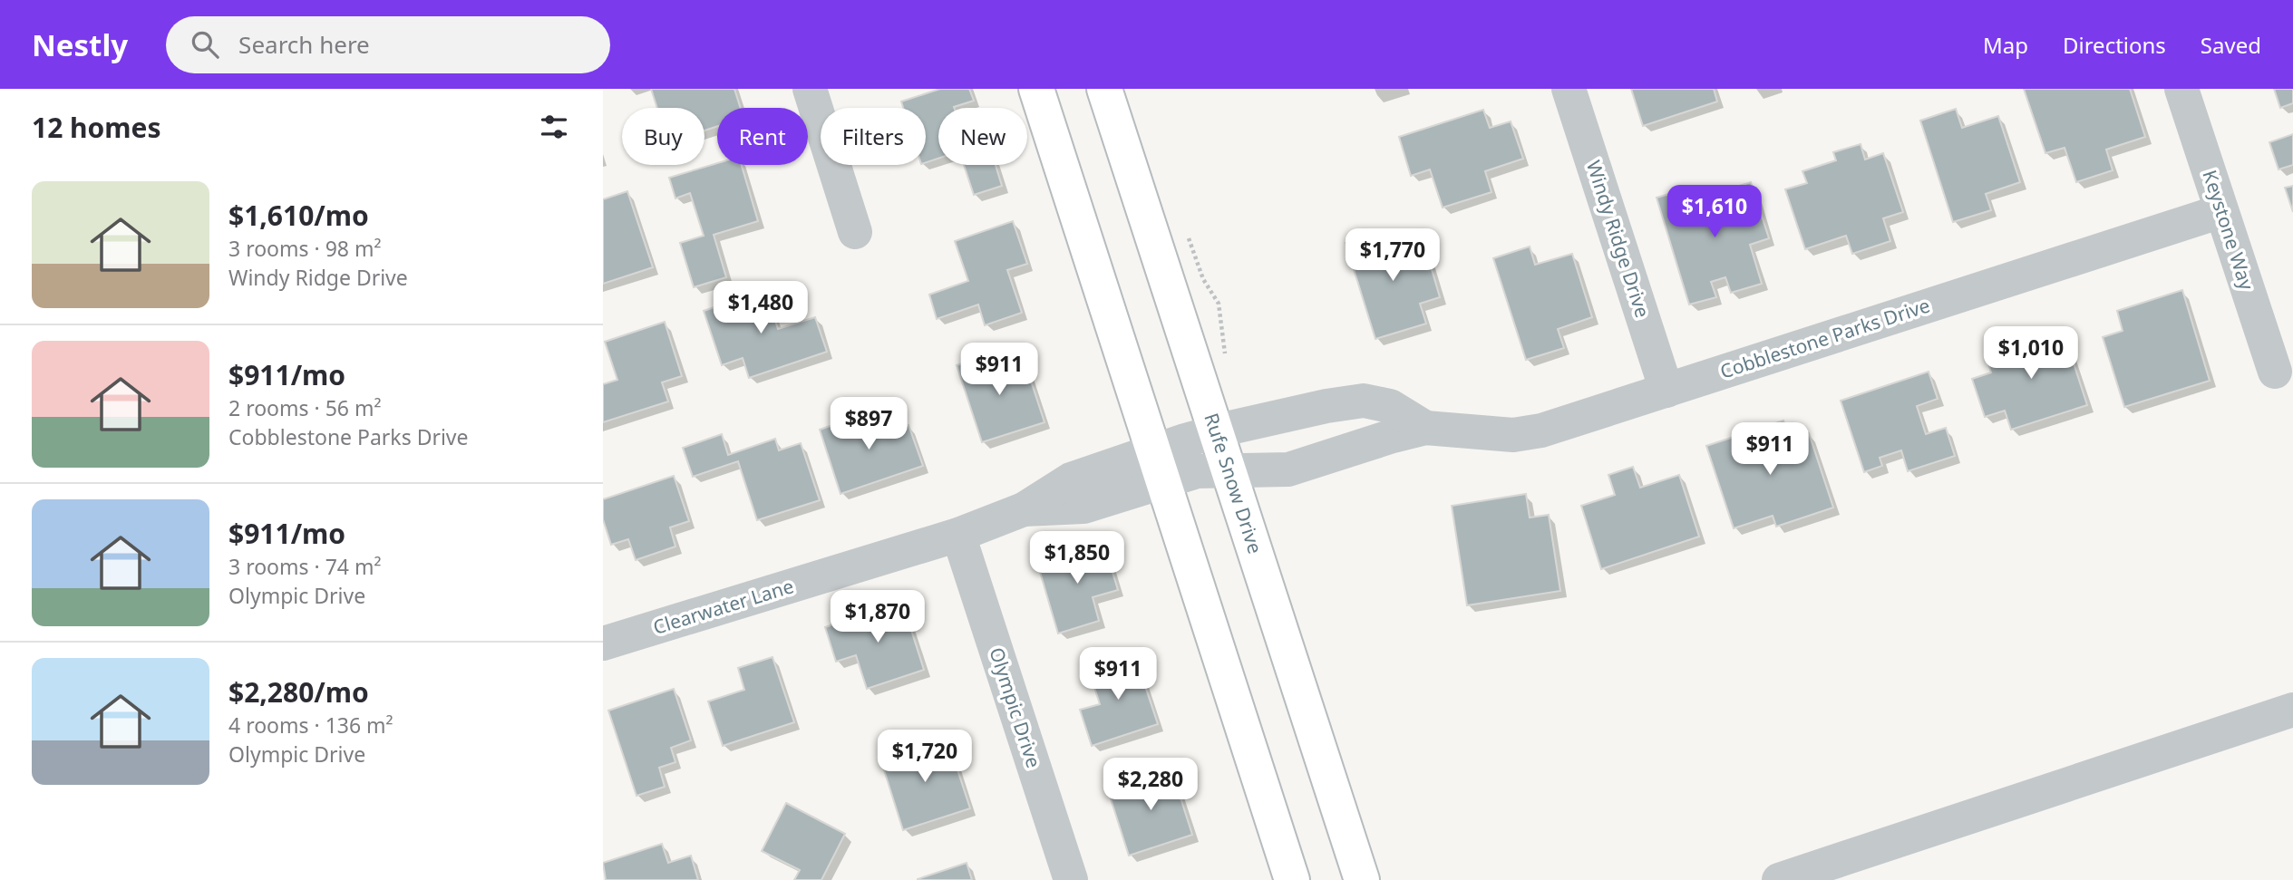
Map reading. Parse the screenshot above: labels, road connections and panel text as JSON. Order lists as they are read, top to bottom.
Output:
{
  "streets": {
    "main road": ["Rufe Snow Drive"],
    "street": [
      "Keystone Way",
      "Windy Ridge Drive",
      "Cobblestone Parks Drive",
      "Clearwater Lane",
      "Olympic Drive"
    ]
  },
  "crossings": [
    ["Keystone Way", "Cobblestone Parks Drive"],
    ["Windy Ridge Drive", "Cobblestone Parks Drive"],
    ["Cobblestone Parks Drive", "Rufe Snow Drive"],
    ["Cobblestone Parks Drive", "Clearwater Lane"],
    ["Rufe Snow Drive", "Clearwater Lane"],
    ["Clearwater Lane", "Olympic Drive"]
  ],
  "page": {
    "header": "Nestly",
    "search": "Search here",
    "nav": ["Map", "Directions", "Saved"],
    "heading": "12 homes",
    "chip": [
      "Buy",
      "Rent",
      "Filters",
      "New"
    ],
    "list": [
      {
        "name": "$1,610/mo",
        "note": "3 rooms · 98 m² · Windy Ridge Drive"
      },
      {
        "name": "$911/mo",
        "note": "2 rooms · 56 m² · Cobblestone Parks Drive"
      },
      {
        "name": "$911/mo",
        "note": "3 rooms · 74 m² · Olympic Drive"
      },
      {
        "name": "$2,280/mo",
        "note": "4 rooms · 136 m² · Olympic Drive"
      }
    ],
    "price": [
      "$1,610",
      "$1,770",
      "$1,480",
      "$1,010",
      "$911",
      "$897",
      "$911",
      "$1,850",
      "$1,870",
      "$911",
      "$1,720",
      "$2,280"
    ]
  }
}
